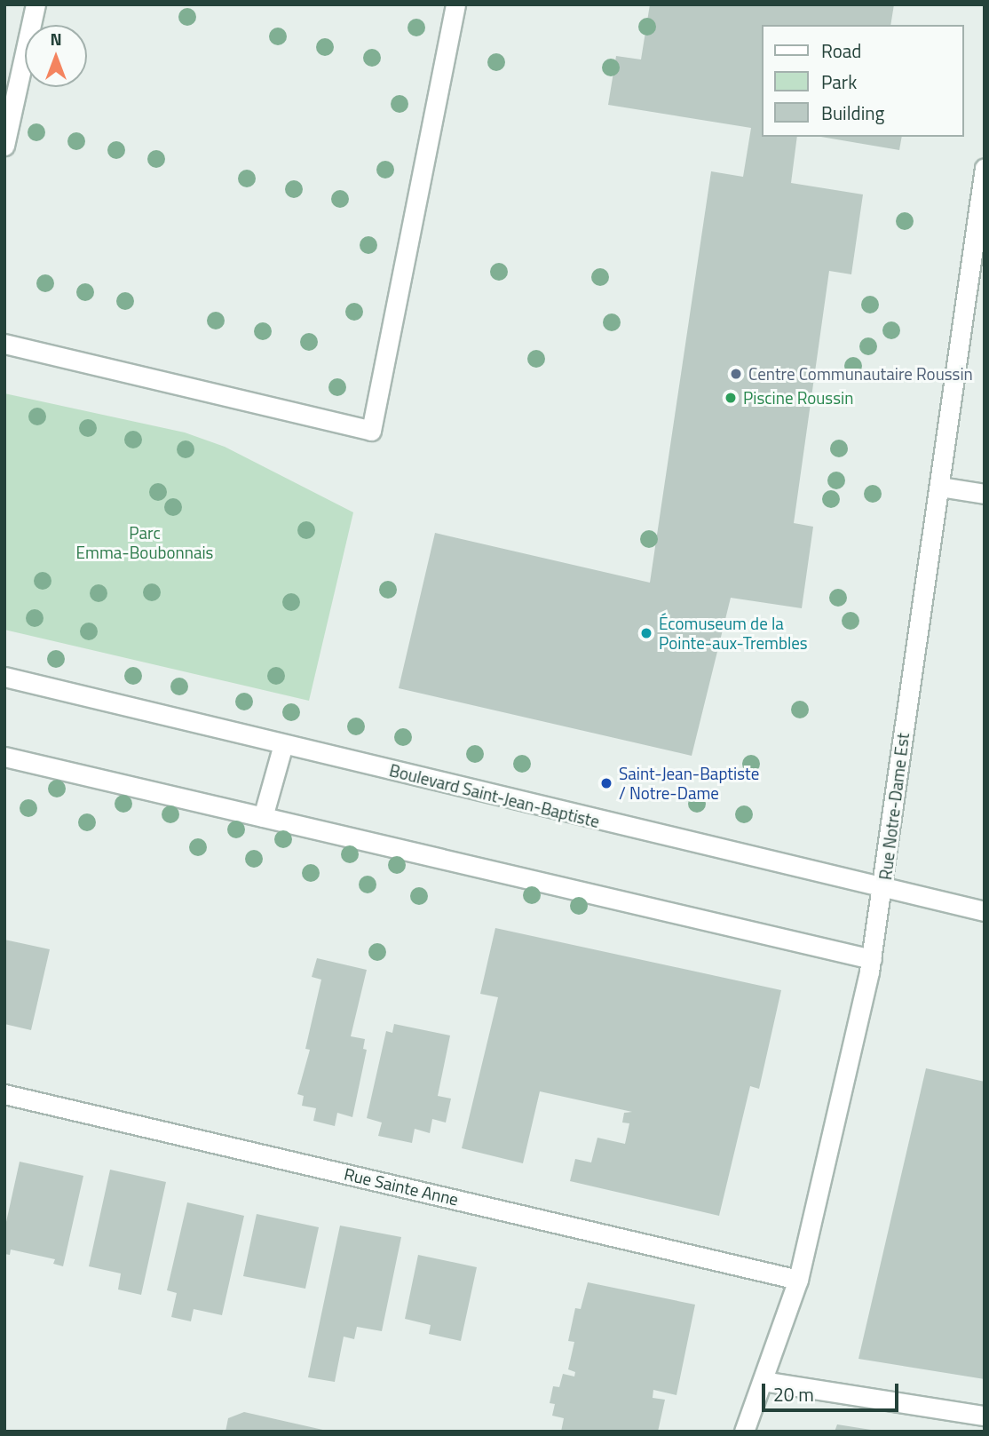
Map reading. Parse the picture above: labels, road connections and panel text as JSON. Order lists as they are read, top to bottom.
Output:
{
  "streets": {
    "main road": ["Boulevard Saint-Jean-Baptiste", "Rue Notre-Dame Est", "Rue Sainte Anne"]
  },
  "crossings": [
    ["Boulevard Saint-Jean-Baptiste", "Rue Notre-Dame Est"],
    ["Rue Notre-Dame Est", "Rue Sainte Anne"]
  ],
  "parks": ["Parc Emma-Boubonnais"],
  "places": [
    "Centre Communautaire Roussin",
    "Piscine Roussin",
    "Écomuseum de la Pointe-aux-Trembles",
    "Saint-Jean-Baptiste / Notre-Dame"
  ],
  "legend": ["Road", "Park", "Building"],
  "scale_bar": "20 m",
  "north": "top"
}
